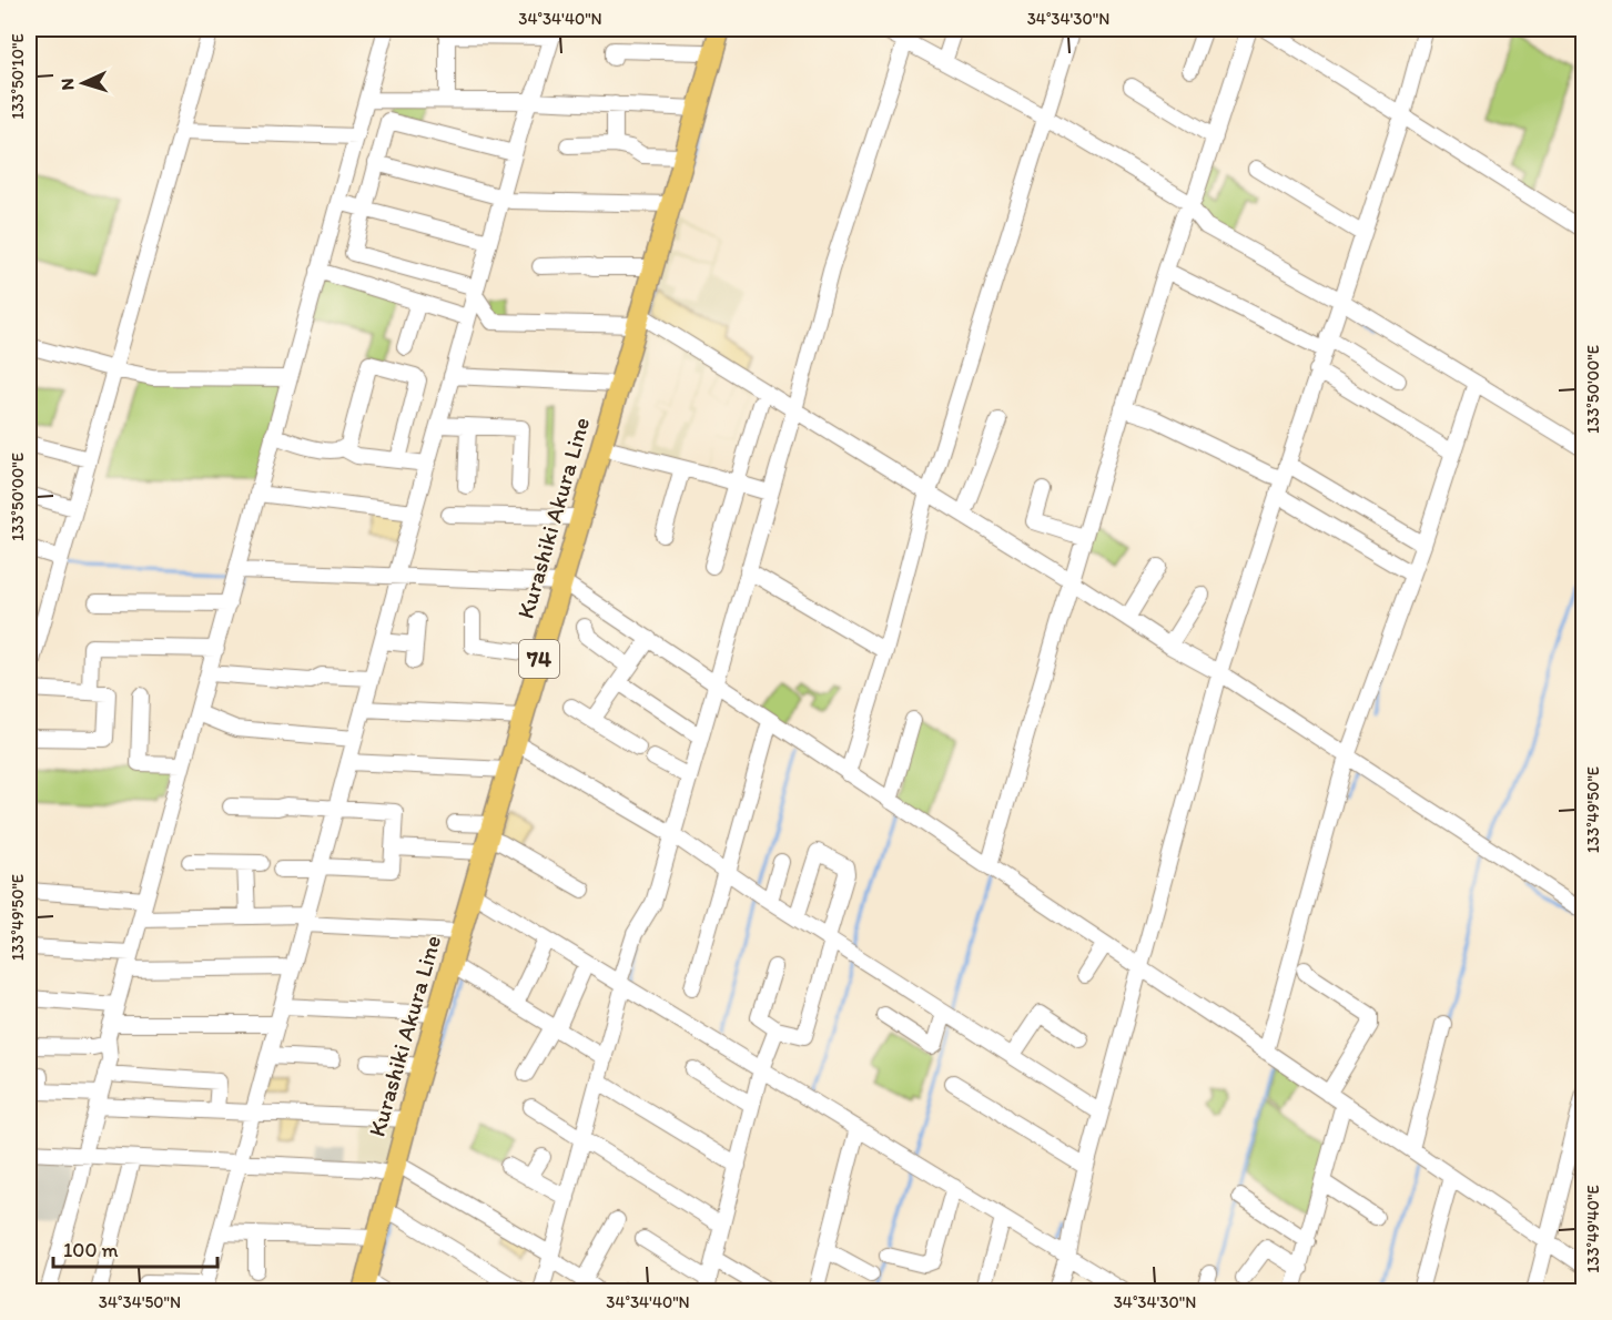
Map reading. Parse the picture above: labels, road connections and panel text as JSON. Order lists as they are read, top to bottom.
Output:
{
  "streets": {
    "main road": ["Kurashiki Akura Line", "74"]
  },
  "scale_bar": "100 m",
  "north": "left",
  "coordinates": [
    "34°34'40\"N",
    "34°34'30\"N",
    "133°50'10\"E",
    "133°50'00\"E",
    "133°49'50\"E",
    "133°49'40\"E",
    "34°34'50\"N"
  ]
}
